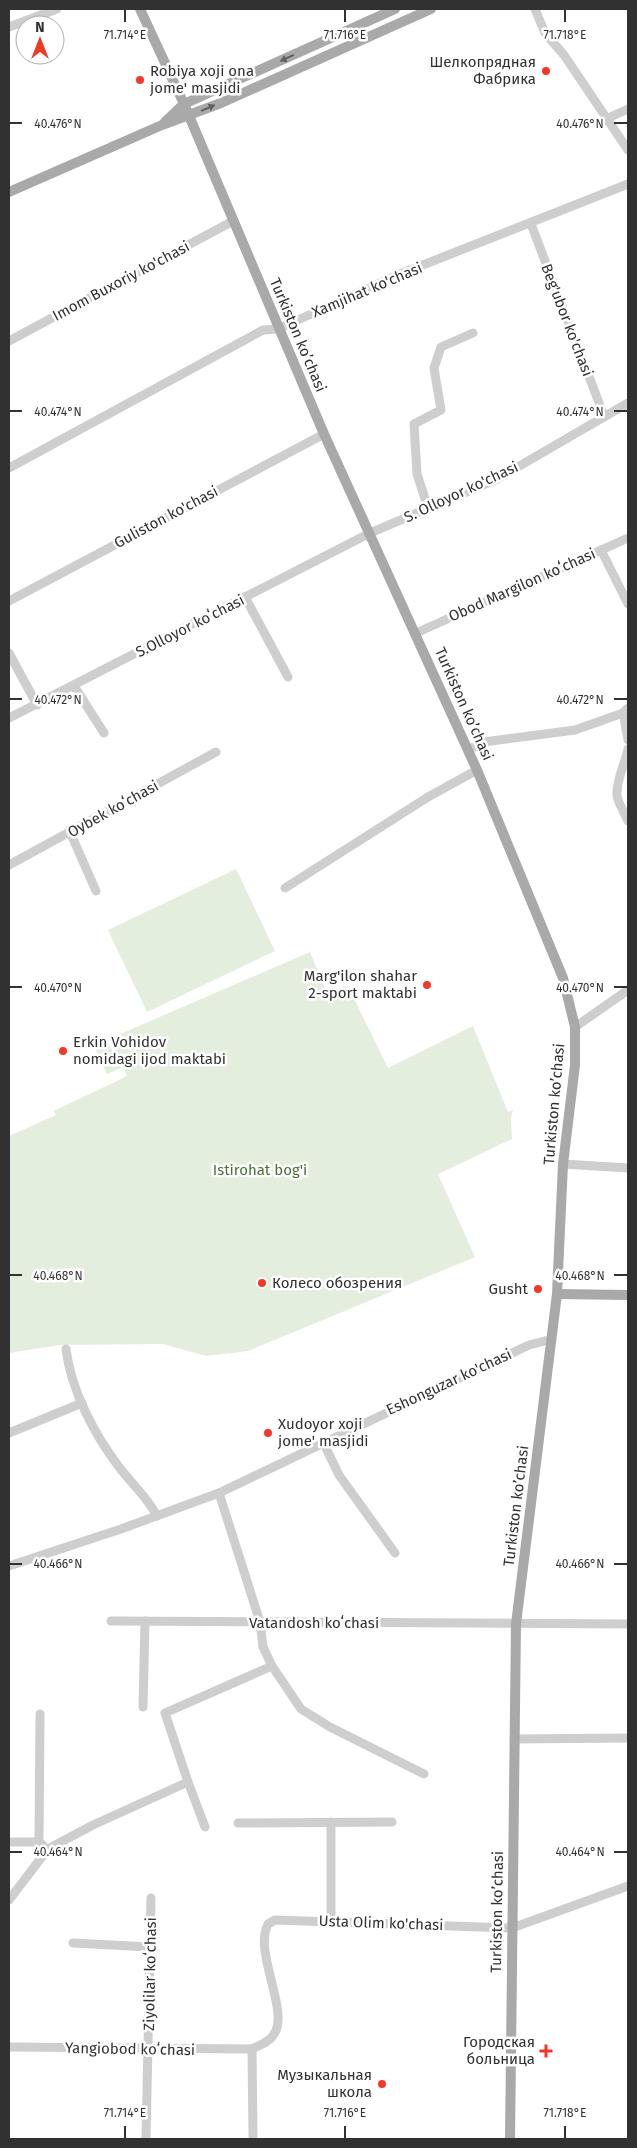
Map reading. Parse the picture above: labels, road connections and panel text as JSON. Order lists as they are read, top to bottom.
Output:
{
  "streets": {
    "main road": ["Turkiston ko’chasi"],
    "street": [
      "Imom Buxoriy ko'chasi",
      "Xamjihat ko'chasi",
      "Beg'ubor ko'chasi",
      "S. Olloyor ko'chasi",
      "Guliston ko'chasi",
      "Obod Margilon koʻchasi",
      "S.Olloyor koʻchasi",
      "Oybek koʻchasi",
      "Eshonguzar ko'chasi",
      "Vatandosh koʻchasi",
      "Usta Olim ko'chasi",
      "Ziyolilar koʻchasi",
      "Yangiobod koʻchasi"
    ]
  },
  "crossings": [
    ["Imom Buxoriy ko'chasi", "Turkiston ko’chasi"],
    ["Xamjihat ko'chasi", "Beg'ubor ko'chasi"],
    ["Xamjihat ko'chasi", "Turkiston ko’chasi"],
    ["Beg'ubor ko'chasi", "S. Olloyor ko'chasi"],
    ["Turkiston ko’chasi", "S. Olloyor ko'chasi"],
    ["Turkiston ko’chasi", "Guliston ko'chasi"],
    ["Turkiston ko’chasi", "Obod Margilon koʻchasi"],
    ["Turkiston ko’chasi", "S.Olloyor koʻchasi"],
    ["Turkiston ko’chasi", "Eshonguzar ko'chasi"],
    ["Turkiston ko’chasi", "Vatandosh koʻchasi"],
    ["Turkiston ko’chasi", "Usta Olim ko'chasi"],
    ["S. Olloyor ko'chasi", "S.Olloyor koʻchasi"],
    ["Usta Olim ko'chasi", "Yangiobod koʻchasi"],
    ["Ziyolilar koʻchasi", "Yangiobod koʻchasi"]
  ],
  "parks": ["Istirohat bog'i"],
  "places": {
    "other": [
      "Шелкопрядная Фабрика",
      "Robiya xoji ona jome' masjidi",
      "Marg'ilon shahar 2-sport maktabi",
      "Erkin Vohidov nomidagi ijod maktabi",
      "Колесо обозрения",
      "Gusht",
      "Xudoyor xoji jome' masjidi",
      "Музыкальная школа"
    ],
    "health": ["Городская больница"]
  },
  "north": "top",
  "coordinates": [
    "71.714°E",
    "71.716°E",
    "71.718°E",
    "40.476°N",
    "40.474°N",
    "40.472°N",
    "40.470°N",
    "40.468°N",
    "40.466°N",
    "40.464°N"
  ]
}
